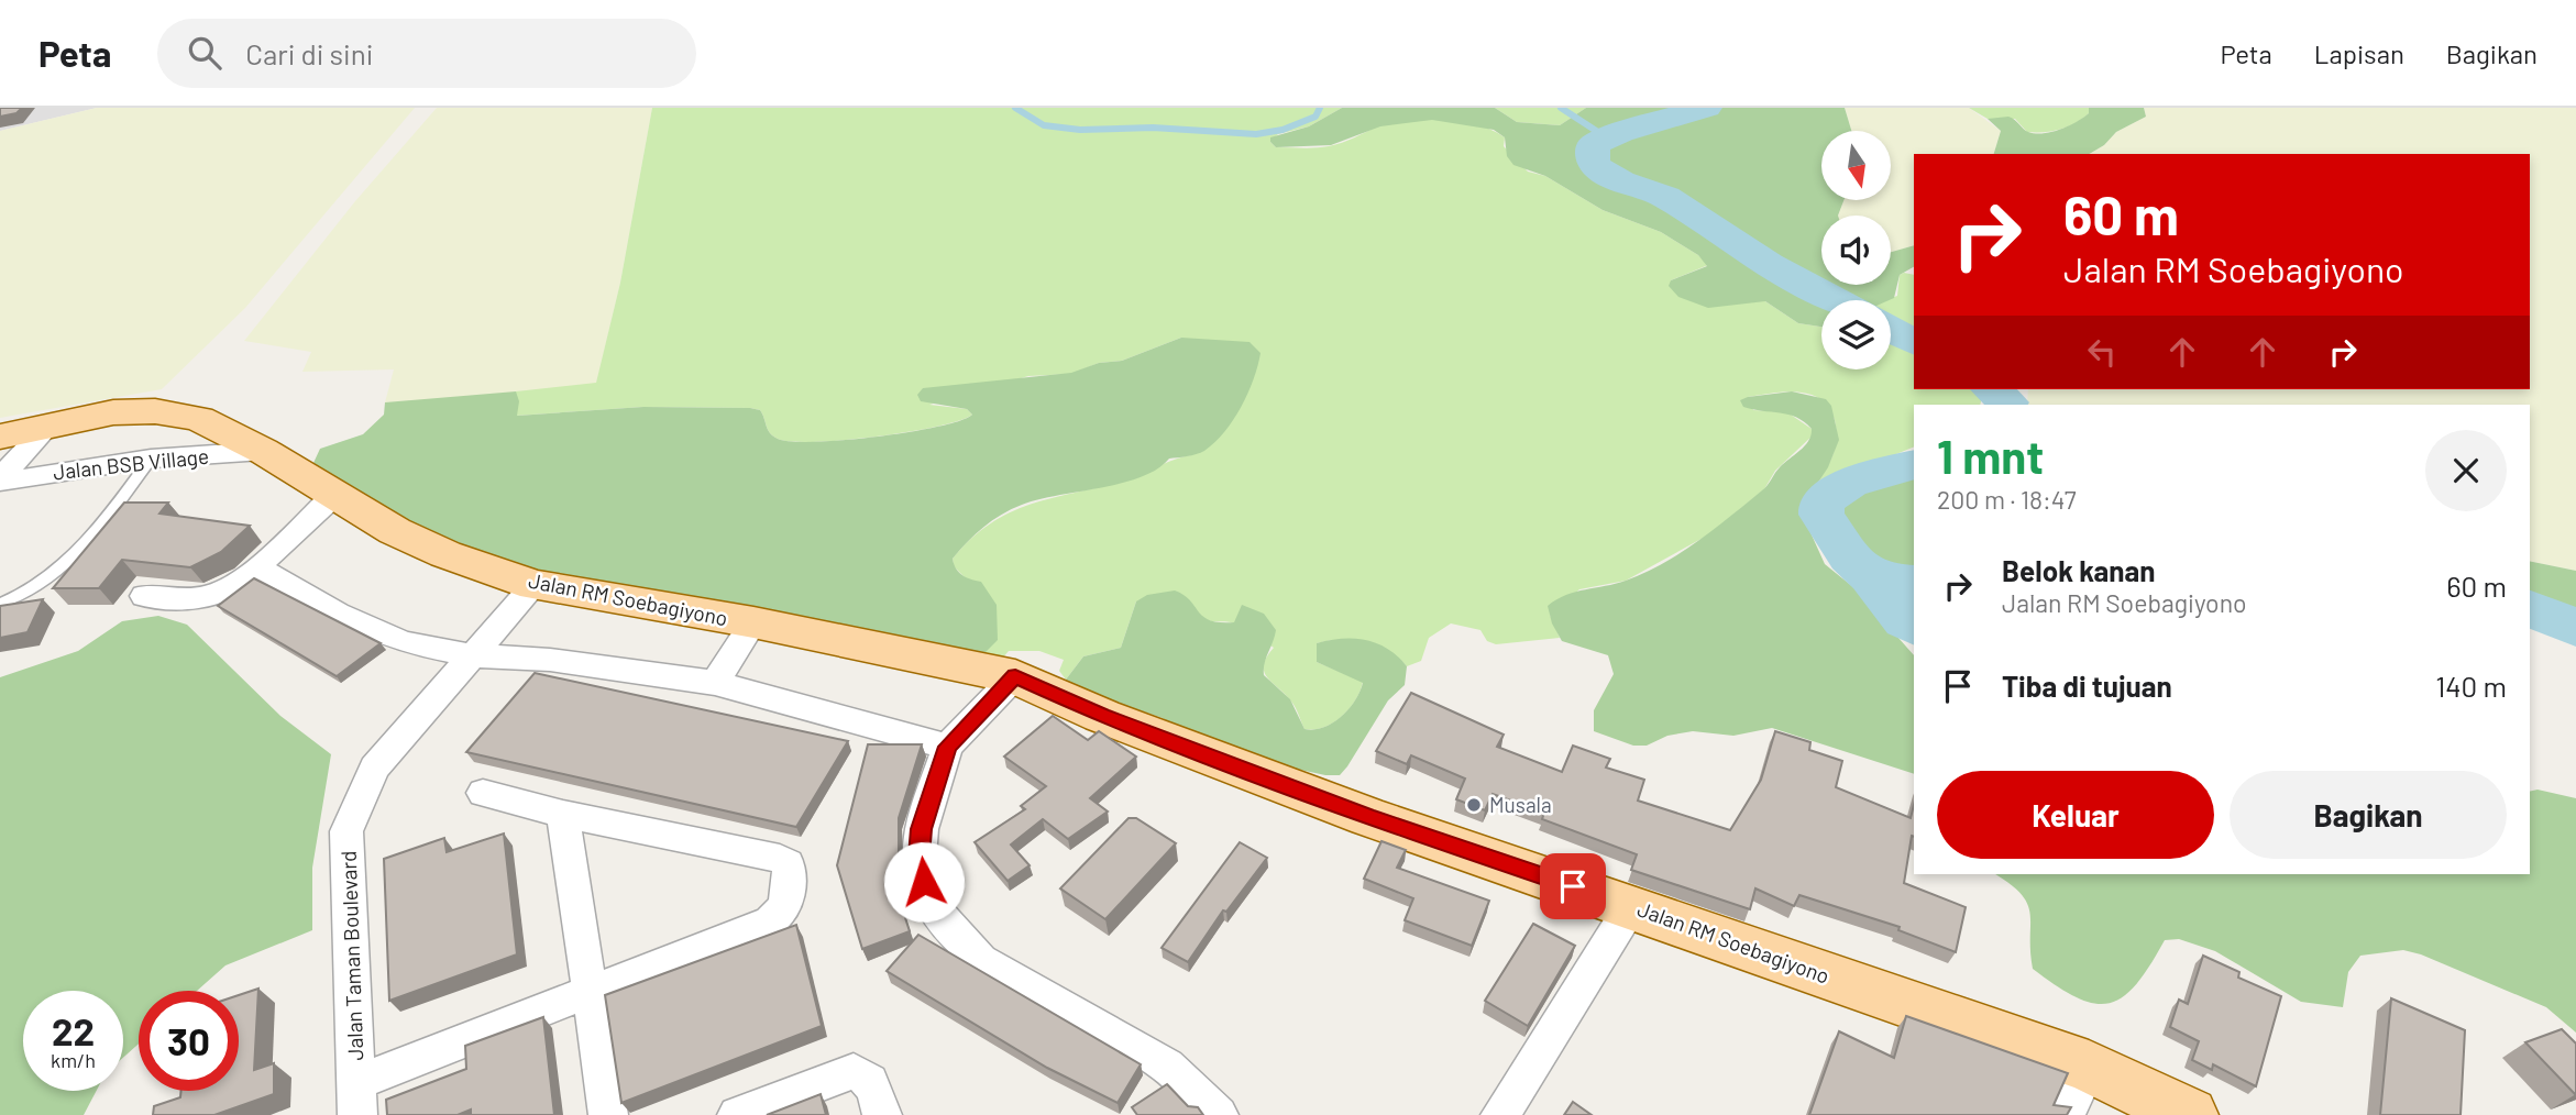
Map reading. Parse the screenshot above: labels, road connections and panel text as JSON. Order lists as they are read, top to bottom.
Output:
{
  "streets": {
    "main road": ["Jalan RM Soebagiyono"],
    "street": ["Jalan BSB Village", "Jalan Taman Boulevard"]
  },
  "crossings": [
    ["Jalan BSB Village", "Jalan RM Soebagiyono"],
    ["Jalan RM Soebagiyono", "Jalan Taman Boulevard"]
  ],
  "places": ["Musala"],
  "north": "bottom",
  "page": {
    "header": "Peta",
    "search": "Cari di sini",
    "nav": ["Peta", "Lapisan", "Bagikan"],
    "turn": ["60 m", "Jalan RM Soebagiyono"],
    "heading": ["1 mnt", "200 m · 18:47"],
    "list": [
      {
        "name": "Belok kanan",
        "note": "Jalan RM Soebagiyono",
        "value": "60 m"
      },
      {
        "name": "Tiba di tujuan",
        "value": "140 m"
      }
    ],
    "buttons": ["Keluar", "Bagikan"],
    "speed": "22 km/h",
    "limit": "30"
  }
}
